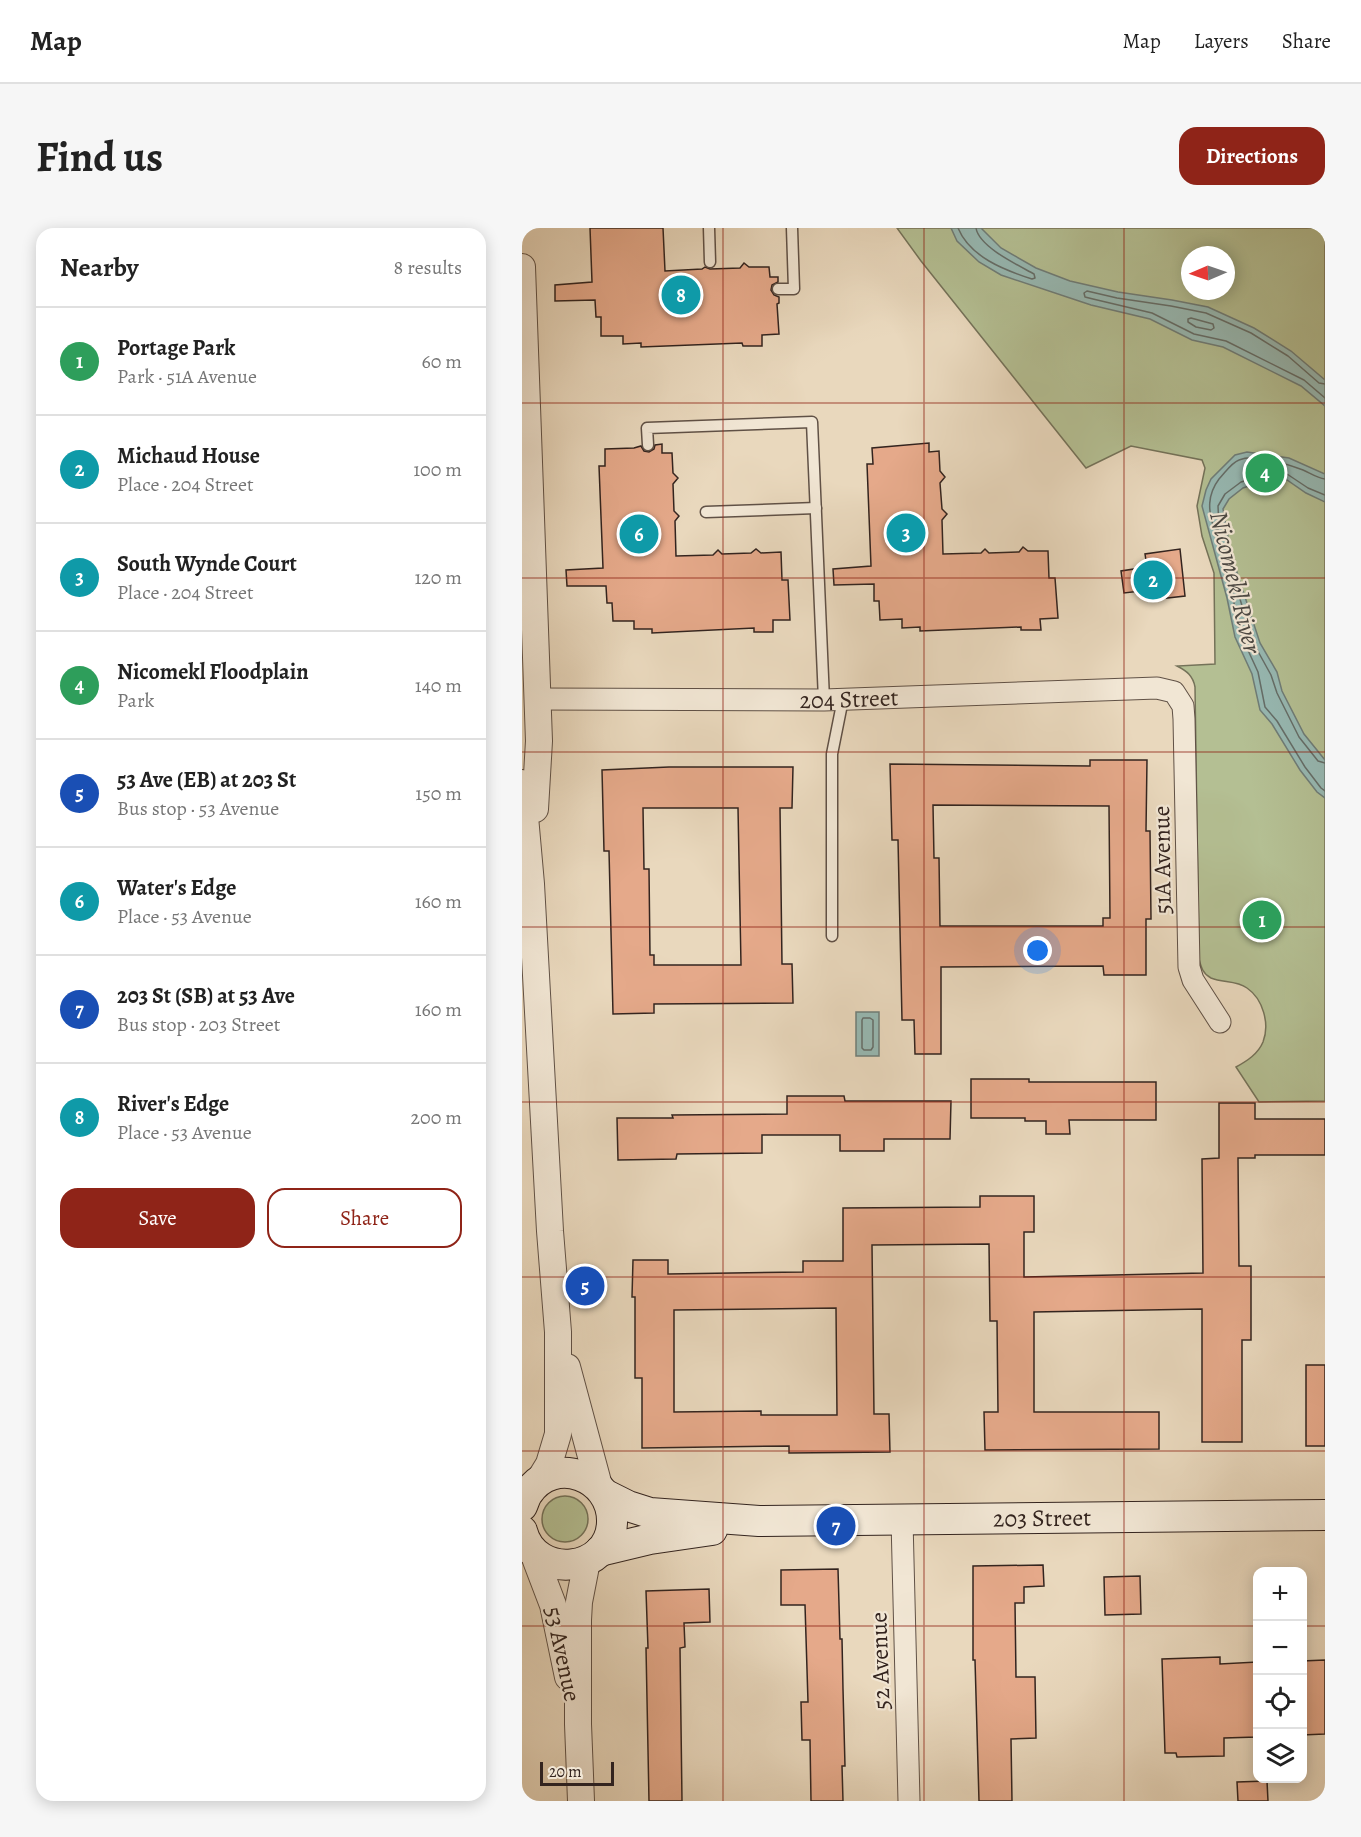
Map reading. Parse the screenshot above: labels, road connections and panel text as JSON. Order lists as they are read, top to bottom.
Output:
{
  "streets": {
    "main road": ["203 Street"],
    "street": [
      "204 Street",
      "51A Avenue",
      "53 Avenue",
      "52 Avenue"
    ]
  },
  "crossings": [
    ["204 Street", "51A Avenue"],
    ["203 Street", "53 Avenue"],
    ["203 Street", "52 Avenue"]
  ],
  "water": ["Nicomekl River"],
  "scale_bar": "20 m",
  "north": "left",
  "page": {
    "header": "Map",
    "nav": ["Map", "Layers", "Share"],
    "buttons": [
      "Directions",
      ["Save", "Share"]
    ],
    "title": "Find us",
    "heading": ["Nearby", "8 results"],
    "pins": [
      "8",
      "4",
      "3",
      "6",
      "2",
      "1",
      "5",
      "7"
    ],
    "list": [
      {
        "mark": "1",
        "name": "Portage Park",
        "note": "Park · 51A Avenue",
        "value": "60 m"
      },
      {
        "mark": "2",
        "name": "Michaud House",
        "note": "Place · 204 Street",
        "value": "100 m"
      },
      {
        "mark": "3",
        "name": "South Wynde Court",
        "note": "Place · 204 Street",
        "value": "120 m"
      },
      {
        "mark": "4",
        "name": "Nicomekl Floodplain",
        "note": "Park",
        "value": "140 m"
      },
      {
        "mark": "5",
        "name": "53 Ave (EB) at 203 St",
        "note": "Bus stop · 53 Avenue",
        "value": "150 m"
      },
      {
        "mark": "6",
        "name": "Water's Edge",
        "note": "Place · 53 Avenue",
        "value": "160 m"
      },
      {
        "mark": "7",
        "name": "203 St (SB) at 53 Ave",
        "note": "Bus stop · 203 Street",
        "value": "160 m"
      },
      {
        "mark": "8",
        "name": "River's Edge",
        "note": "Place · 53 Avenue",
        "value": "200 m"
      }
    ],
    "map_buttons": ["+", "−"],
    "scale": "20 m"
  }
}
